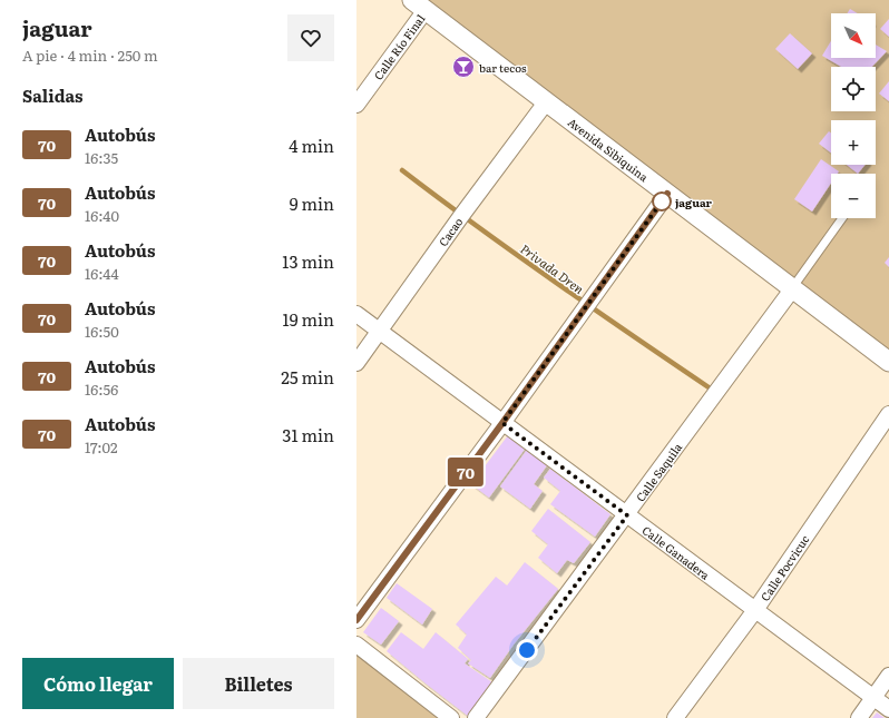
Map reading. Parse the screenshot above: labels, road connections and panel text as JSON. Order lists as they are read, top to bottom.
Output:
{
  "streets": {
    "street": [
      "Calle Río Final",
      "Avenida Sibiquina",
      "Cacao",
      "Calle Saquila",
      "Calle Ganadera",
      "Calle Pocvicuc"
    ]
  },
  "crossings": [
    ["Calle Río Final", "Avenida Sibiquina"],
    ["Avenida Sibiquina", "Cacao"],
    ["Avenida Sibiquina", "Calle Saquila"],
    ["Cacao", "Calle Ganadera"],
    ["Calle Saquila", "Calle Ganadera"],
    ["Calle Ganadera", "Calle Pocvicuc"]
  ],
  "water": ["Privada Dren"],
  "places": {
    "bar": ["bar tecos"],
    "other": ["jaguar"]
  },
  "lines": ["bus line 70"],
  "north": "bottom right",
  "page": {
    "heading": [
      ["jaguar", "A pie · 4 min · 250 m"],
      "Salidas"
    ],
    "on_map": "70",
    "map_buttons": ["+", "−"],
    "list": [
      {
        "mark": "70",
        "name": "Autobús",
        "note": "16:35",
        "value": "4 min"
      },
      {
        "mark": "70",
        "name": "Autobús",
        "note": "16:40",
        "value": "9 min"
      },
      {
        "mark": "70",
        "name": "Autobús",
        "note": "16:44",
        "value": "13 min"
      },
      {
        "mark": "70",
        "name": "Autobús",
        "note": "16:50",
        "value": "19 min"
      },
      {
        "mark": "70",
        "name": "Autobús",
        "note": "16:56",
        "value": "25 min"
      },
      {
        "mark": "70",
        "name": "Autobús",
        "note": "17:02",
        "value": "31 min"
      }
    ],
    "buttons": ["Cómo llegar", "Billetes"]
  }
}
